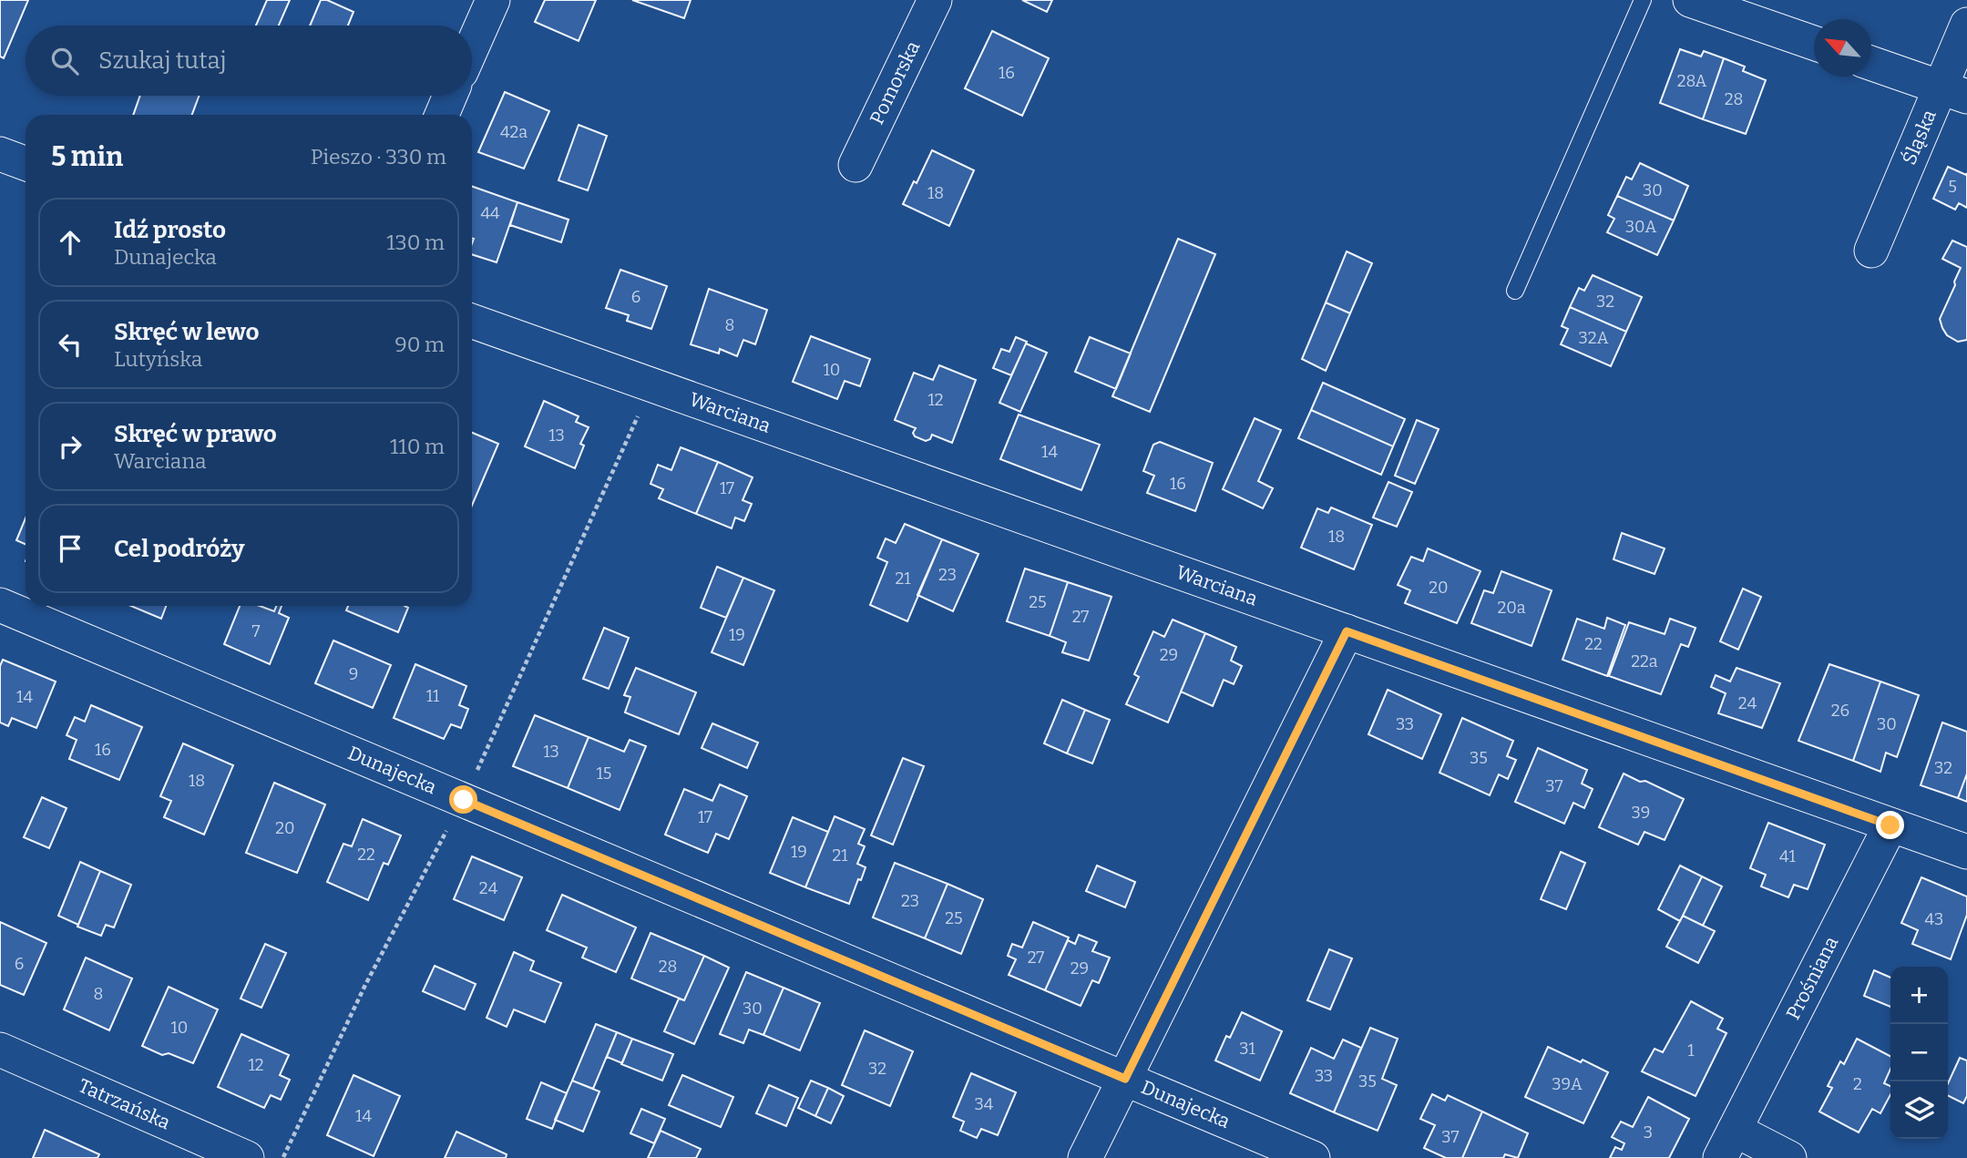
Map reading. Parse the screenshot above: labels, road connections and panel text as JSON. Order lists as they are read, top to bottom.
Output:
{
  "streets": {
    "street": [
      "Pomorska",
      "Śląska",
      "Warciana",
      "Dunajecka",
      "Prośniana",
      "Tatrzańska"
    ]
  },
  "crossings": [
    ["Warciana", "Prośniana"]
  ],
  "house_numbers": [
    "16",
    "28A",
    "28",
    "42a",
    "5",
    "30",
    "18",
    "44",
    "30A",
    "6",
    "32",
    "8",
    "32A",
    "10",
    "12",
    "13",
    "14",
    "16",
    "17",
    "18",
    "23",
    "21",
    "20",
    "25",
    "20a",
    "27",
    "7",
    "19",
    "22",
    "29",
    "22a",
    "9",
    "11",
    "14",
    "24",
    "26",
    "33",
    "30",
    "16",
    "13",
    "35",
    "32",
    "15",
    "18",
    "37",
    "39",
    "17",
    "20",
    "19",
    "22",
    "21",
    "41",
    "24",
    "23",
    "25",
    "43",
    "27",
    "6",
    "28",
    "29",
    "8",
    "30",
    "10",
    "31",
    "1",
    "12",
    "32",
    "33",
    "35",
    "39A",
    "2",
    "34",
    "14",
    "3",
    "37"
  ],
  "north": "top left",
  "page": {
    "search": "Szukaj tutaj",
    "heading": ["5 min", "Pieszo · 330 m"],
    "list": [
      ["Idź prosto", "Dunajecka", "130 m"],
      ["Skręć w lewo", "Lutyńska", "90 m"],
      ["Skręć w prawo", "Warciana", "110 m"],
      "Cel podróży"
    ],
    "map_buttons": ["+", "−"]
  }
}
